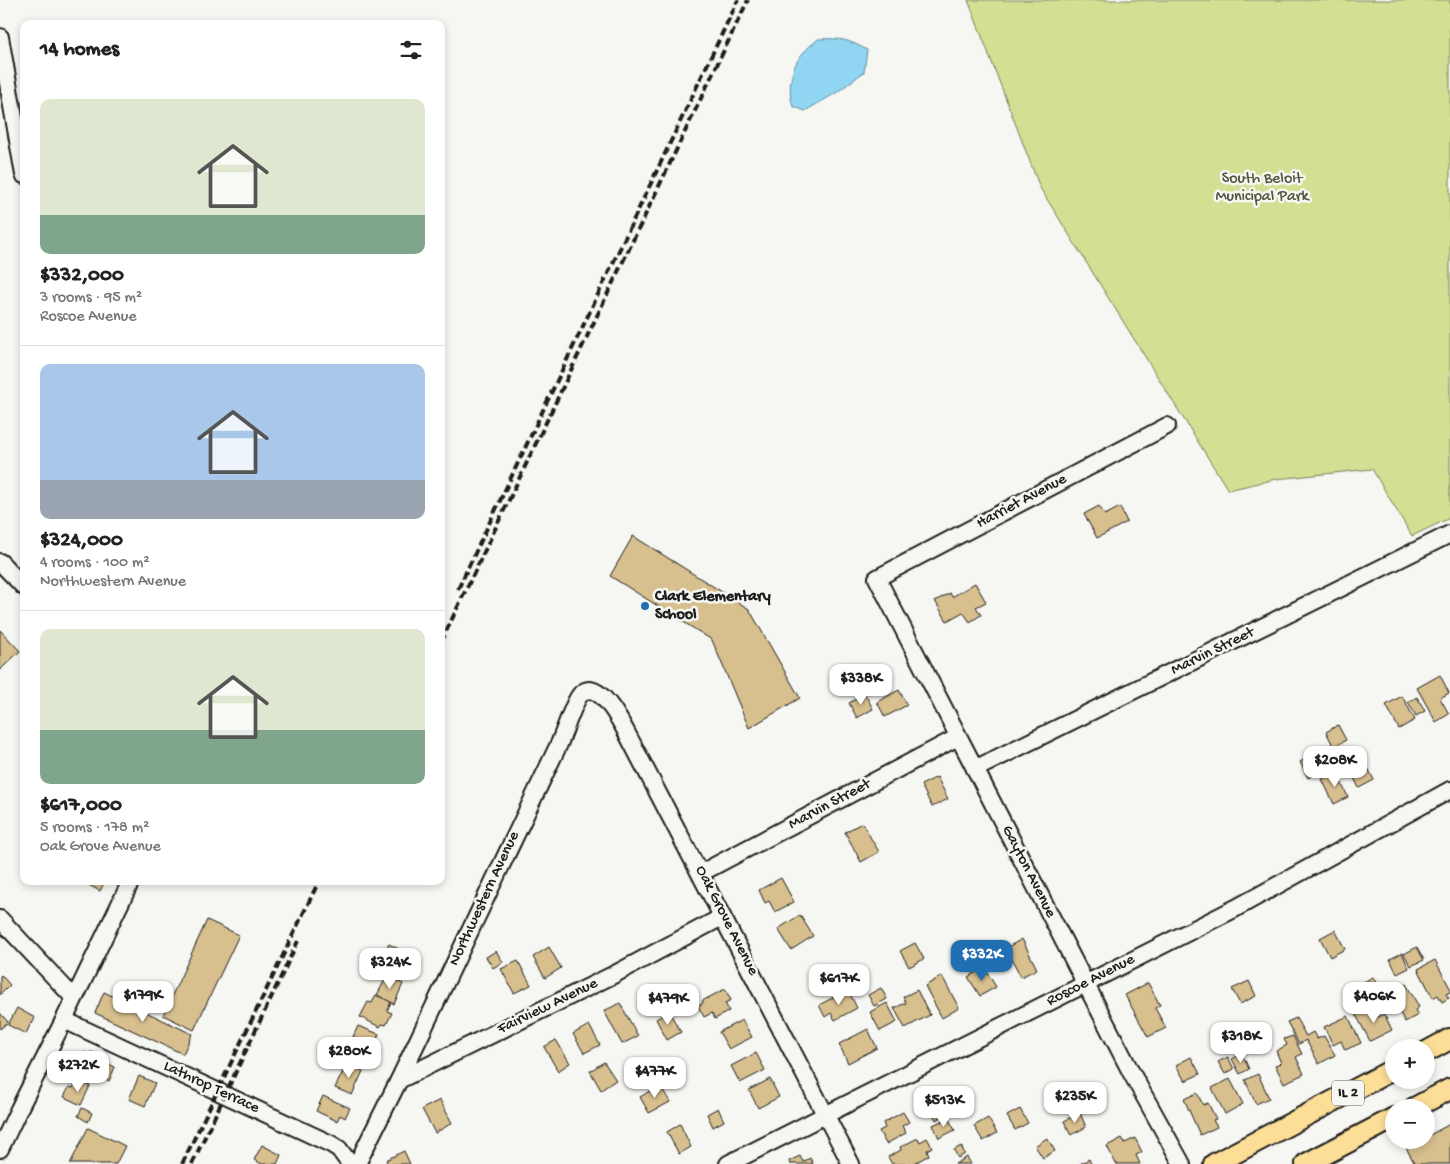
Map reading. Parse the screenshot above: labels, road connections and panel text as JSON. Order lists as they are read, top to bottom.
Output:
{
  "streets": {
    "main road": ["IL 2"],
    "street": [
      "Harriet Avenue",
      "Marvin Street",
      "Gayton Avenue",
      "Northwestern Avenue",
      "Oak Grove Avenue",
      "Roscoe Avenue",
      "Fairview Avenue",
      "Lathrop Terrace"
    ]
  },
  "crossings": [
    ["Harriet Avenue", "Gayton Avenue"],
    ["Marvin Street", "Gayton Avenue"],
    ["Marvin Street", "Oak Grove Avenue"],
    ["Gayton Avenue", "Roscoe Avenue"],
    ["Northwestern Avenue", "Oak Grove Avenue"],
    ["Northwestern Avenue", "Fairview Avenue"],
    ["Oak Grove Avenue", "Roscoe Avenue"],
    ["Oak Grove Avenue", "Fairview Avenue"]
  ],
  "parks": ["South Beloit Municipal Park"],
  "places": ["Clark Elementary School"],
  "page": {
    "heading": "14 homes",
    "list": [
      {
        "name": "$332,000",
        "note": "3 rooms · 95 m² · Roscoe Avenue"
      },
      {
        "name": "$324,000",
        "note": "4 rooms · 100 m² · Northwestern Avenue"
      },
      {
        "name": "$617,000",
        "note": "5 rooms · 178 m² · Oak Grove Avenue"
      }
    ],
    "price": [
      "$338K",
      "$208K",
      "$332K",
      "$324K",
      "$617K",
      "$179K",
      "$406K",
      "$479K",
      "$318K",
      "$280K",
      "$272K",
      "$477K",
      "$235K",
      "$513K"
    ],
    "map_buttons": ["+", "−"]
  }
}
